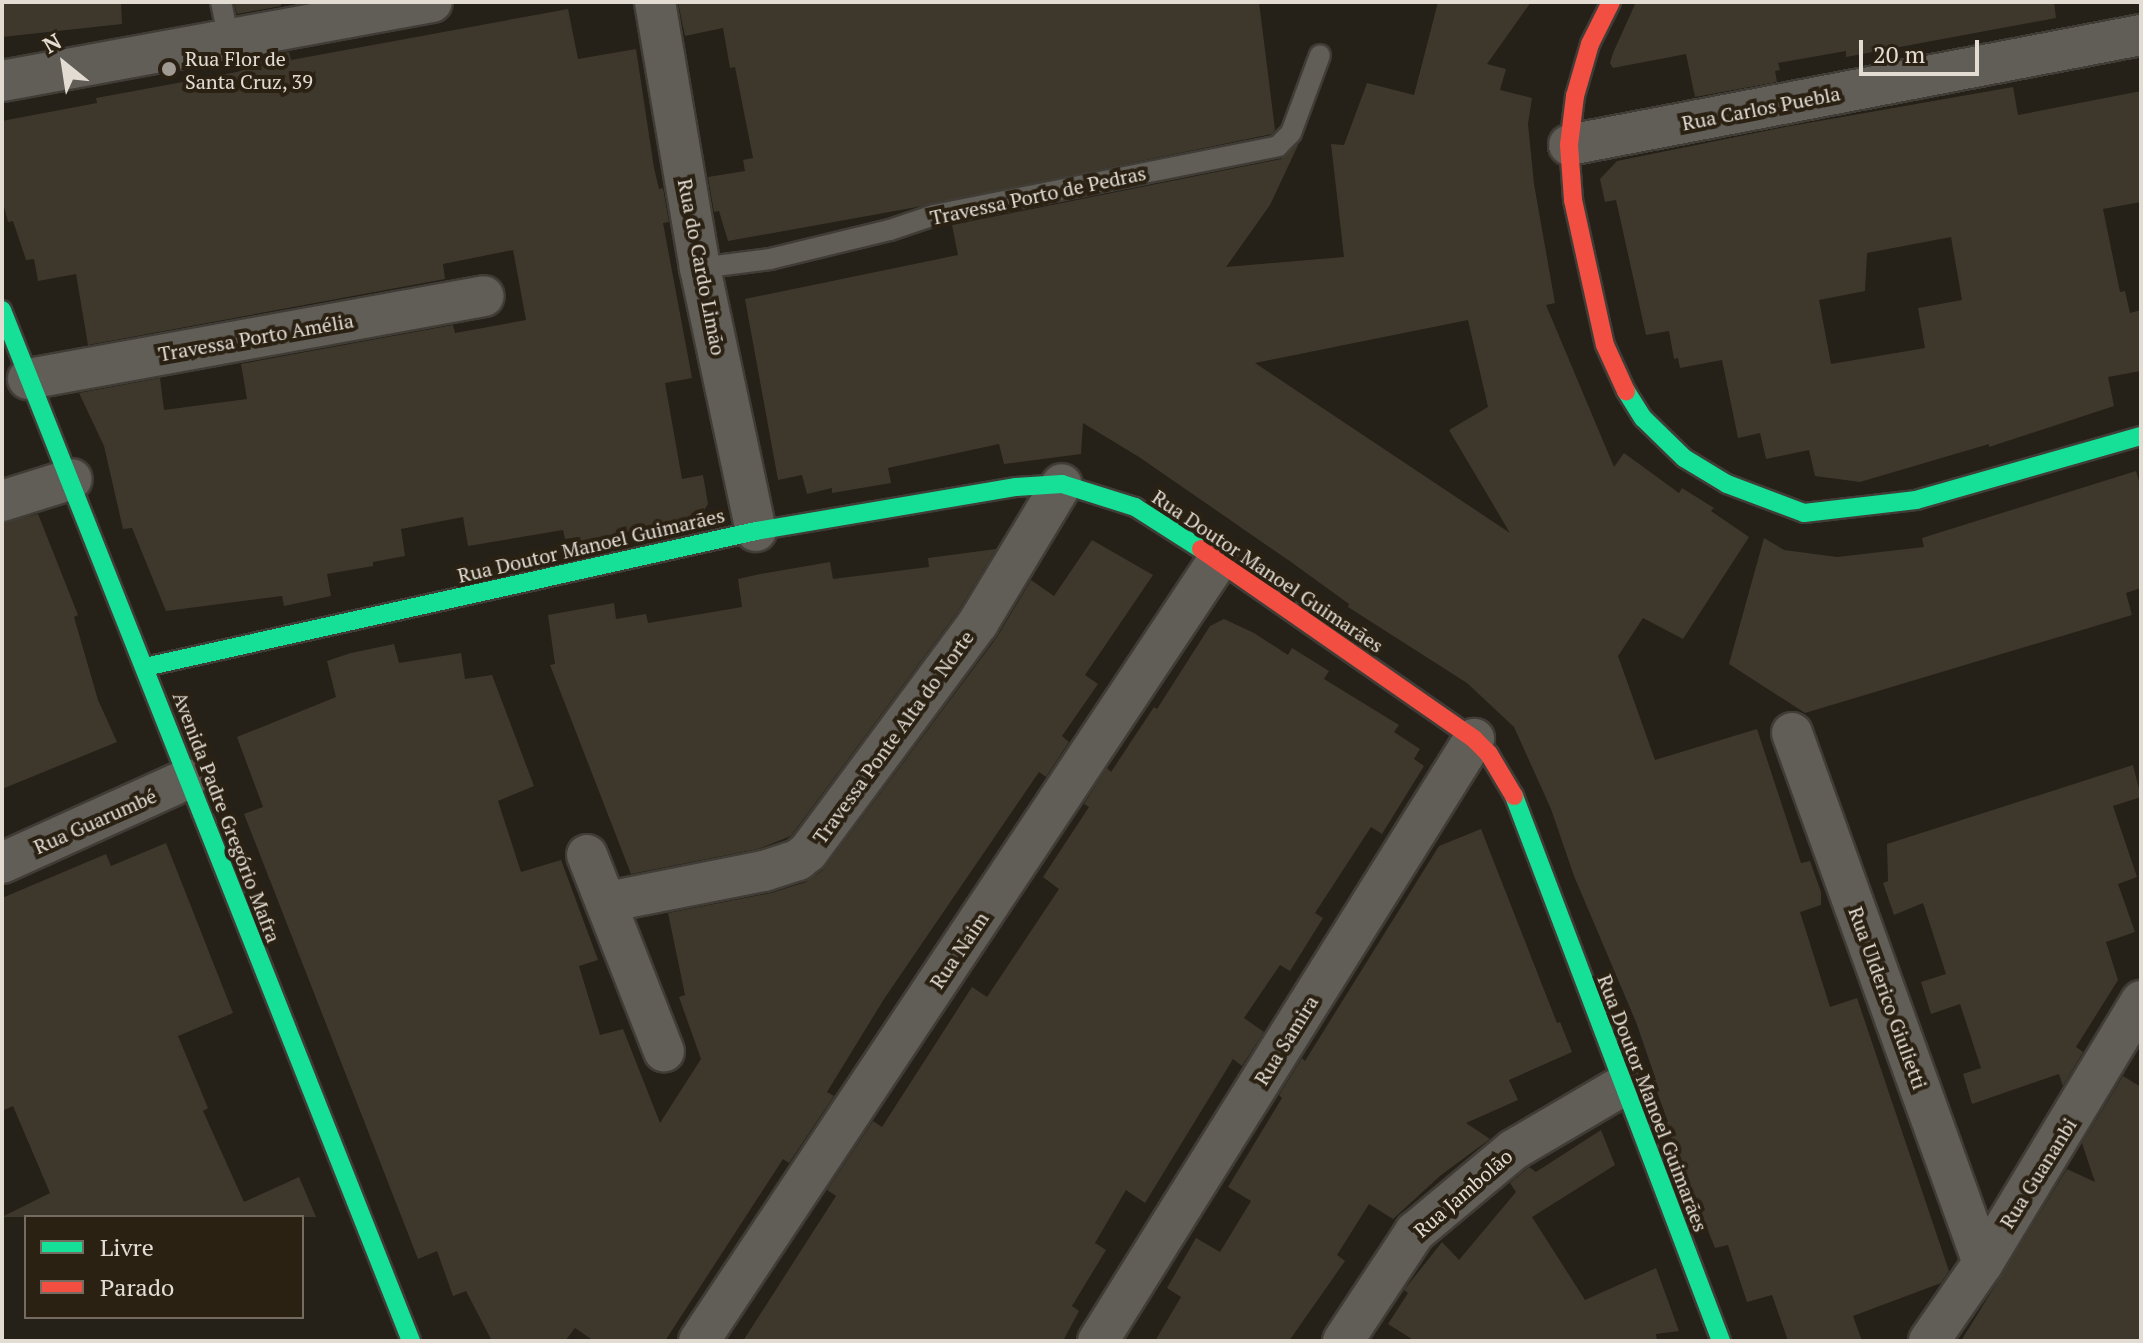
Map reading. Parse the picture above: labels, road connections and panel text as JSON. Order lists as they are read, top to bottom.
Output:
{
  "streets": {
    "street": [
      "Rua Carlos Puebla",
      "Rua do Cardo Limão",
      "Travessa Porto Amélia",
      "Rua Doutor Manoel Guimarães",
      "Travessa Ponte Alta do Norte",
      "Avenida Padre Gregório Mafra",
      "Rua Guarumbé",
      "Rua Naim",
      "Rua Ulderico Giulietti",
      "Rua Samira",
      "Rua Guananbi",
      "Rua Jambolão"
    ],
    "lane": ["Travessa Porto de Pedras"]
  },
  "crossings": [
    ["Travessa Porto de Pedras", "Rua do Cardo Limão"],
    ["Rua do Cardo Limão", "Rua Doutor Manoel Guimarães"],
    ["Travessa Porto Amélia", "Avenida Padre Gregório Mafra"],
    ["Rua Doutor Manoel Guimarães", "Travessa Ponte Alta do Norte"],
    ["Rua Doutor Manoel Guimarães", "Avenida Padre Gregório Mafra"],
    ["Rua Doutor Manoel Guimarães", "Rua Naim"],
    ["Rua Doutor Manoel Guimarães", "Rua Samira"],
    ["Rua Doutor Manoel Guimarães", "Rua Jambolão"],
    ["Avenida Padre Gregório Mafra", "Rua Guarumbé"],
    ["Rua Ulderico Giulietti", "Rua Guananbi"]
  ],
  "places": ["Rua Flor de Santa Cruz, 39"],
  "legend": ["Livre", "Parado"],
  "scale_bar": "20 m",
  "north": "top left"
}
